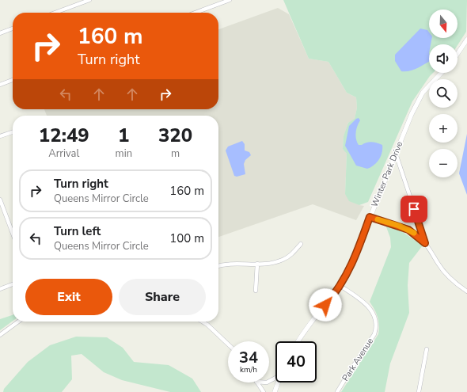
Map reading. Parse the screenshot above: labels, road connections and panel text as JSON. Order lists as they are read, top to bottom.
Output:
{
  "streets": {
    "street": ["Winter Park Drive", "Park Avenue"]
  },
  "crossings": [
    ["Winter Park Drive", "Park Avenue"]
  ],
  "north": "bottom",
  "page": {
    "map_buttons": ["+", "−"],
    "turn": ["160 m", "Turn right"],
    "eta": [
      "12:49",
      "Arrival",
      "1",
      "min",
      "320",
      "m"
    ],
    "list": [
      {
        "name": "Turn right",
        "note": "Queens Mirror Circle",
        "value": "160 m"
      },
      {
        "name": "Turn left",
        "note": "Queens Mirror Circle",
        "value": "100 m"
      }
    ],
    "buttons": ["Exit", "Share"],
    "speed": "34 km/h",
    "limit": "40"
  }
}
